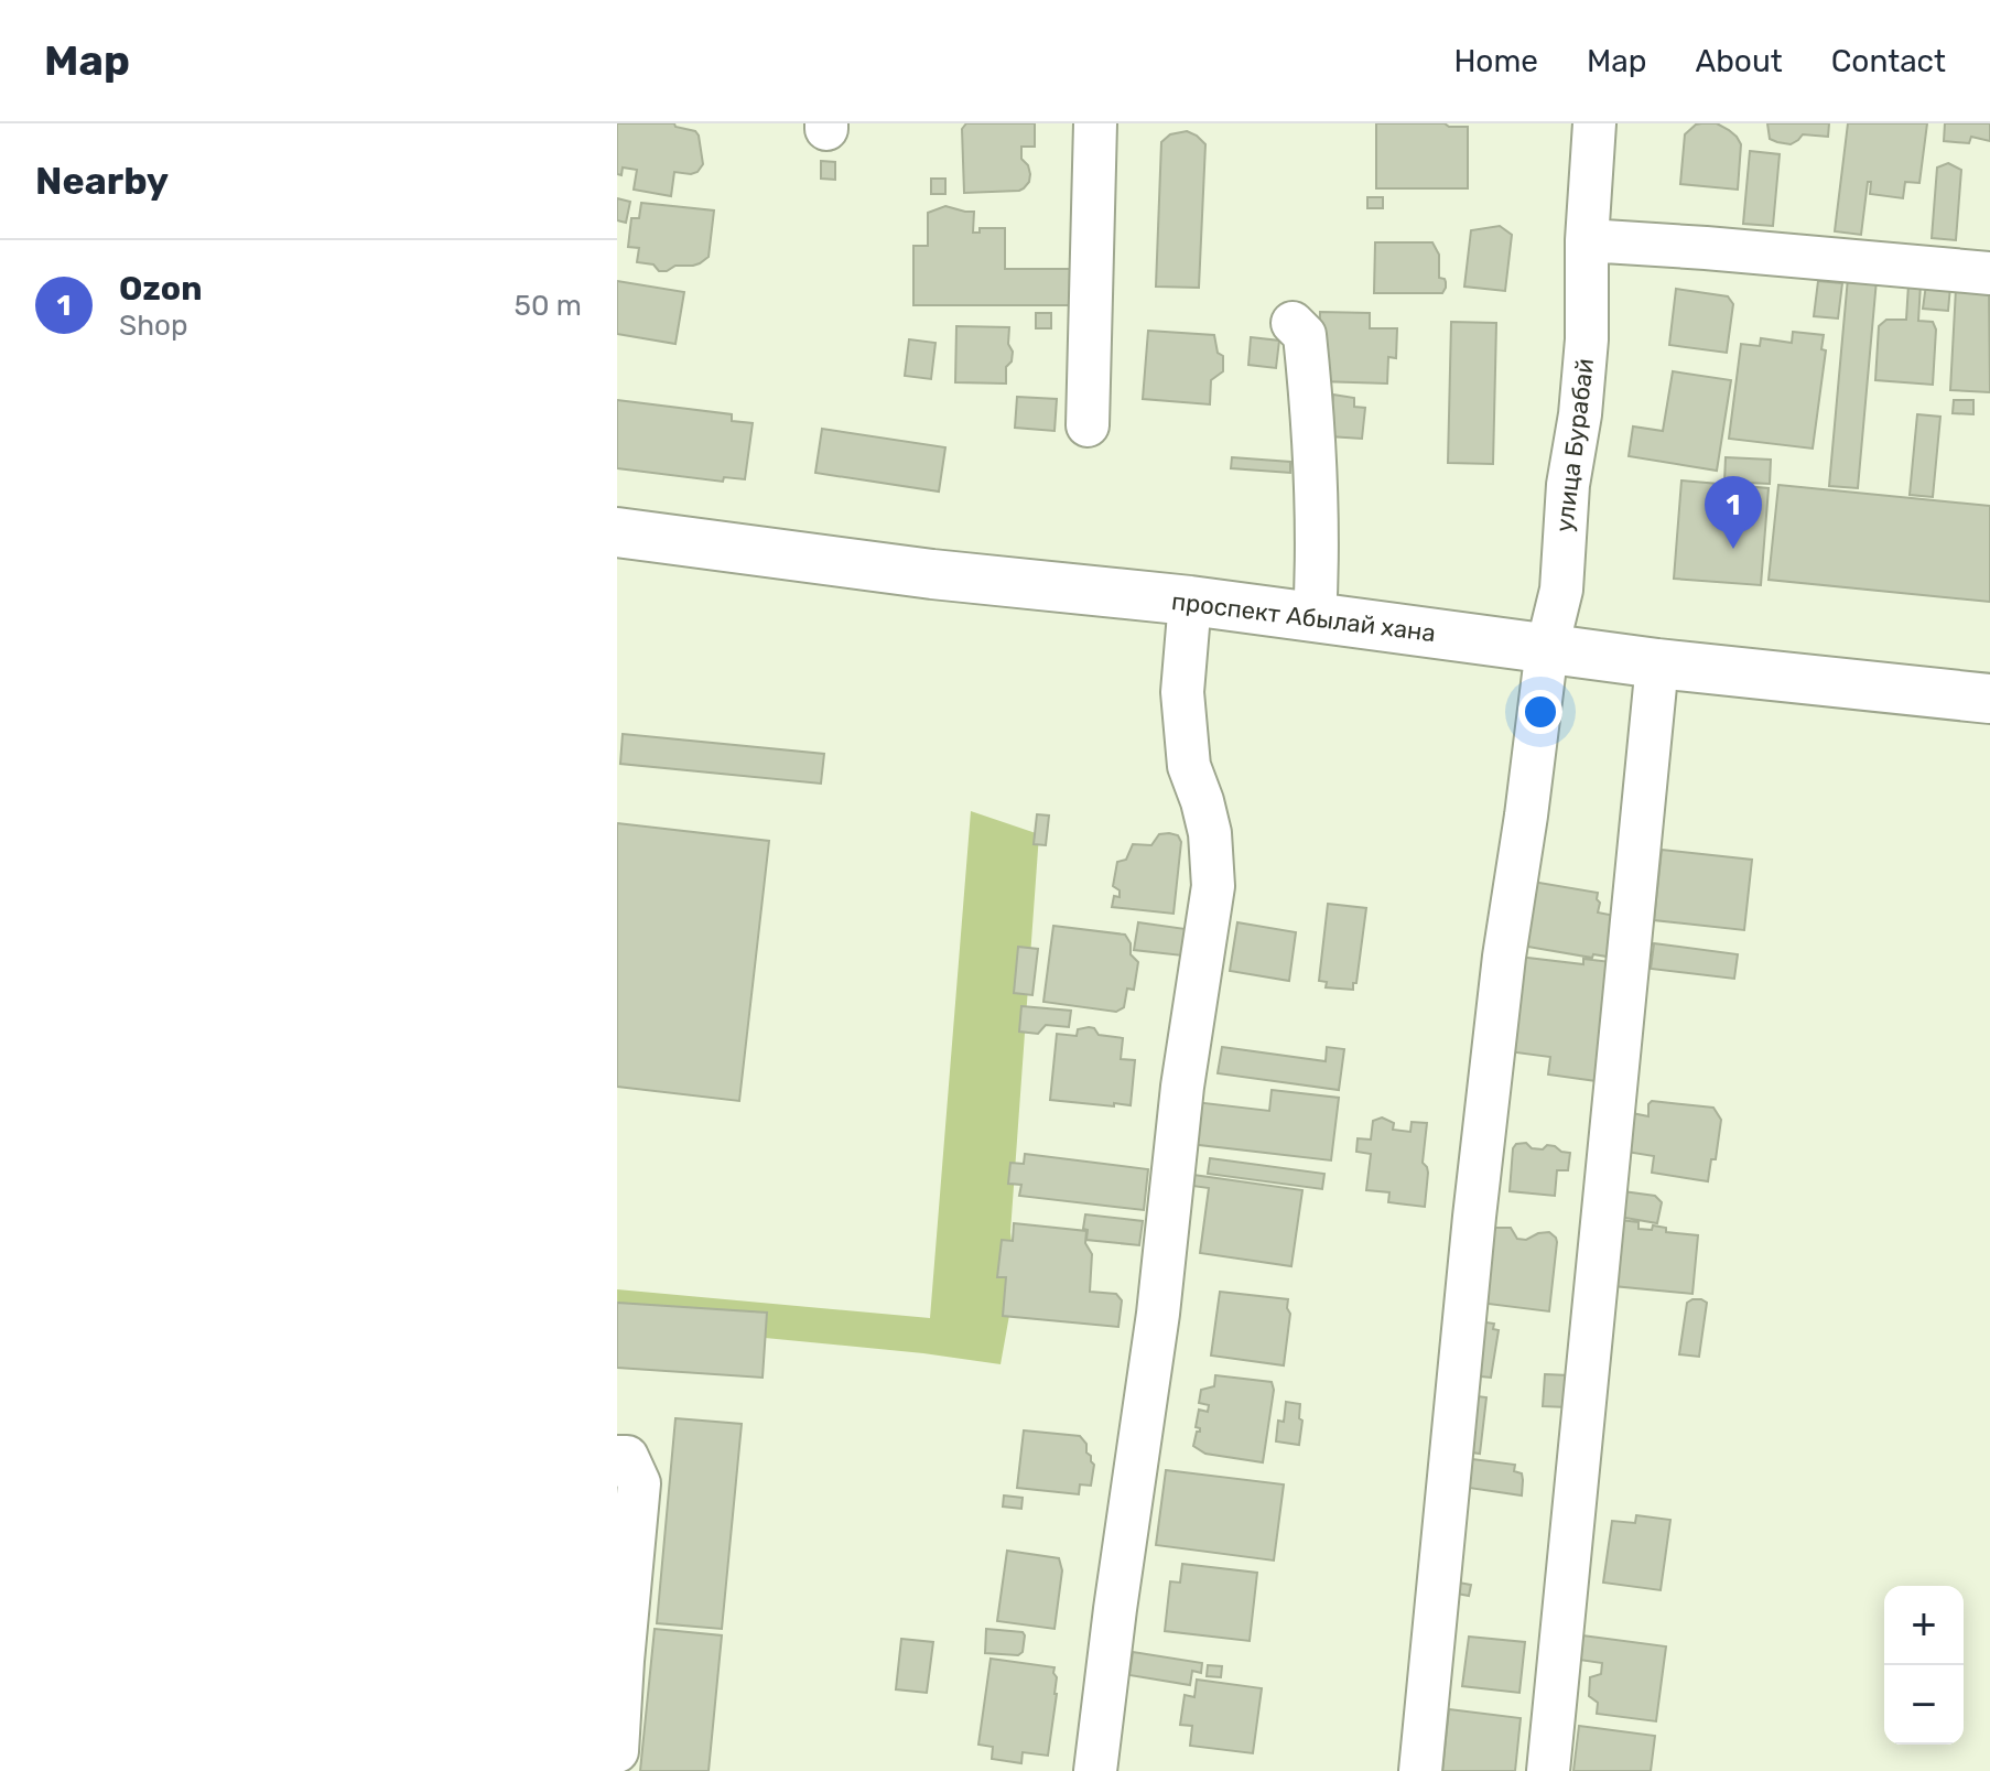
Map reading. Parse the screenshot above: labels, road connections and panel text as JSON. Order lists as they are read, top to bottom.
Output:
{
  "streets": {
    "main road": ["проспект Абылай хана"],
    "street": ["улица Бурабай"]
  },
  "crossings": [
    ["улица Бурабай", "проспект Абылай хана"]
  ],
  "page": {
    "header": "Map",
    "nav": [
      "Home",
      "Map",
      "About",
      "Contact"
    ],
    "heading": "Nearby",
    "list": [
      {
        "mark": "1",
        "name": "Ozon",
        "note": "Shop",
        "value": "50 m"
      }
    ],
    "pins": "1",
    "map_buttons": ["+", "−"]
  }
}
